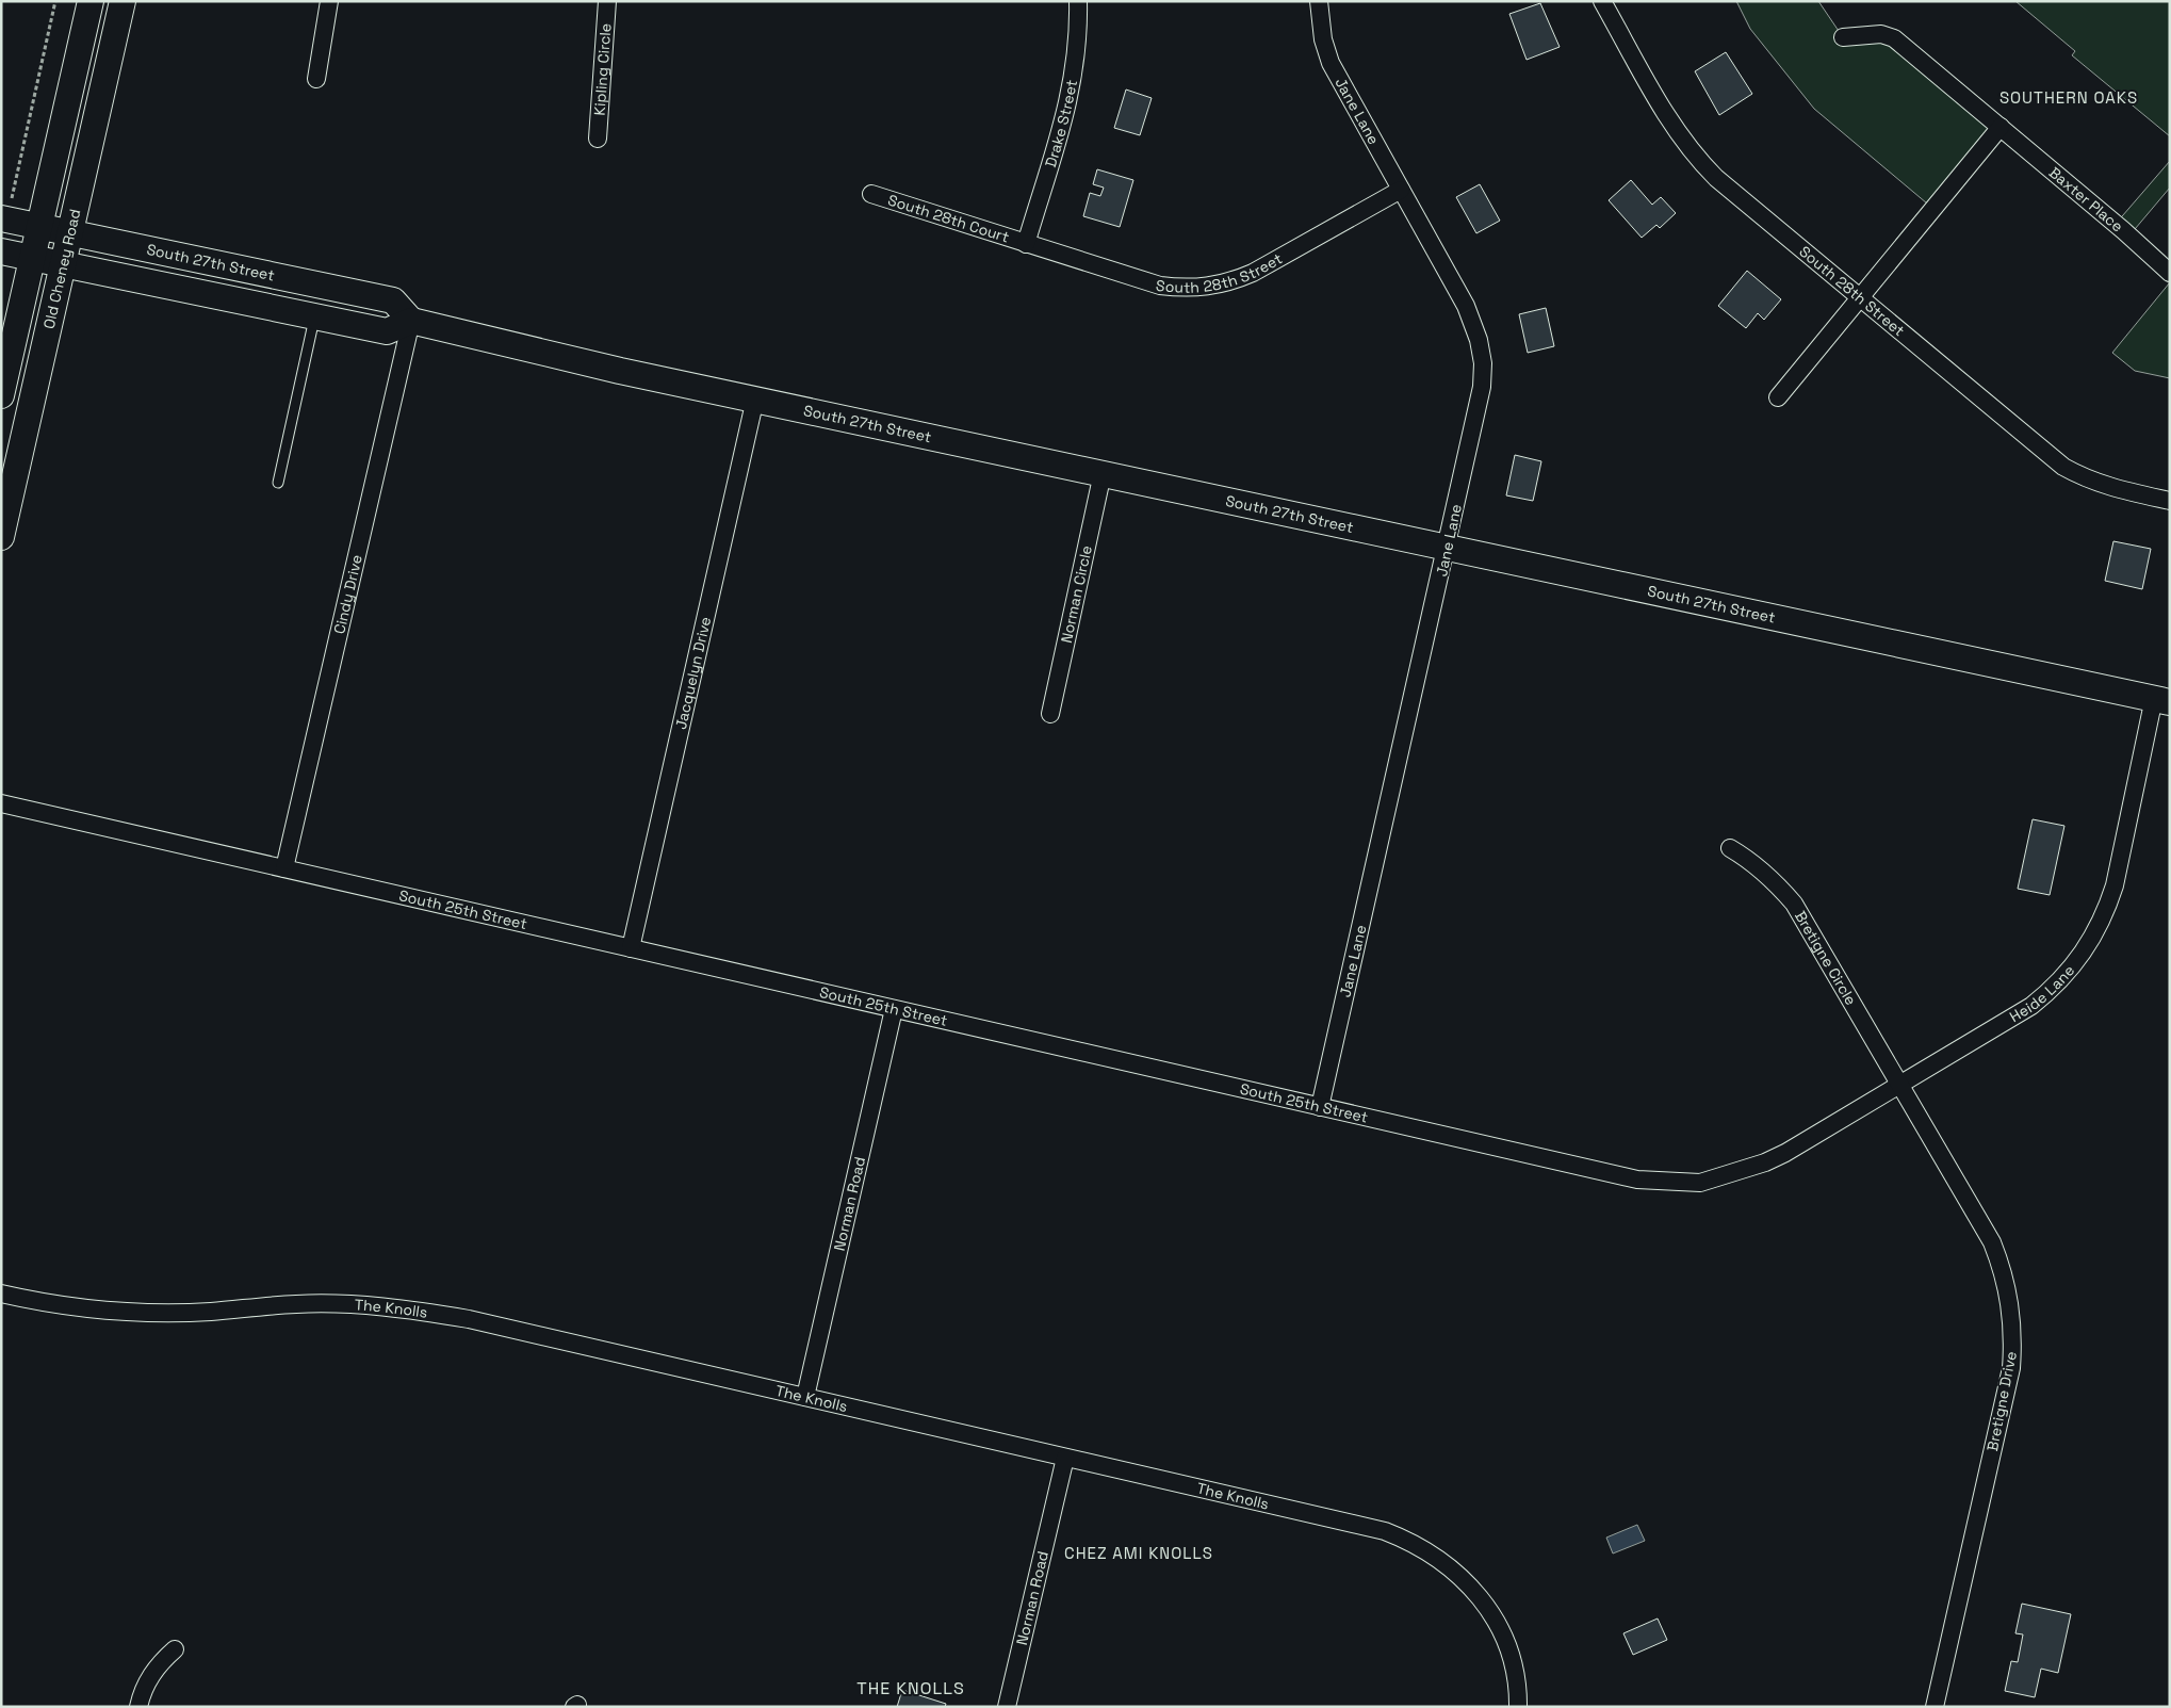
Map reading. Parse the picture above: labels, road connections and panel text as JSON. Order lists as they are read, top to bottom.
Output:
{
  "streets": {
    "main road": ["South 27th Street", "Old Cheney Road"],
    "street": [
      "Kipling Circle",
      "Jane Lane",
      "Drake Street",
      "Baxter Place",
      "South 28th Court",
      "South 28th Street",
      "Norman Circle",
      "Cindy Drive",
      "Jacquelyn Drive",
      "South 25th Street",
      "Bretigne Circle",
      "Heide Lane",
      "Norman Road",
      "The Knolls",
      "Bretigne Drive"
    ]
  },
  "crossings": [
    ["Jane Lane", "South 27th Street"],
    ["Jane Lane", "South 28th Street"],
    ["Jane Lane", "South 25th Street"],
    ["Drake Street", "South 28th Court"],
    ["Drake Street", "South 28th Street"],
    ["South 28th Court", "South 28th Street"],
    ["South 27th Street", "Old Cheney Road"],
    ["South 27th Street", "Norman Circle"],
    ["South 27th Street", "Cindy Drive"],
    ["South 27th Street", "Jacquelyn Drive"],
    ["South 27th Street", "Heide Lane"],
    ["Cindy Drive", "South 25th Street"],
    ["Jacquelyn Drive", "South 25th Street"],
    ["South 25th Street", "Heide Lane"],
    ["South 25th Street", "Norman Road"],
    ["Bretigne Circle", "Heide Lane"],
    ["Bretigne Circle", "Bretigne Drive"],
    ["Heide Lane", "Bretigne Drive"],
    ["Norman Road", "The Knolls"]
  ],
  "districts": ["SOUTHERN OAKS", "CHEZ AMI KNOLLS", "THE KNOLLS"]
}
